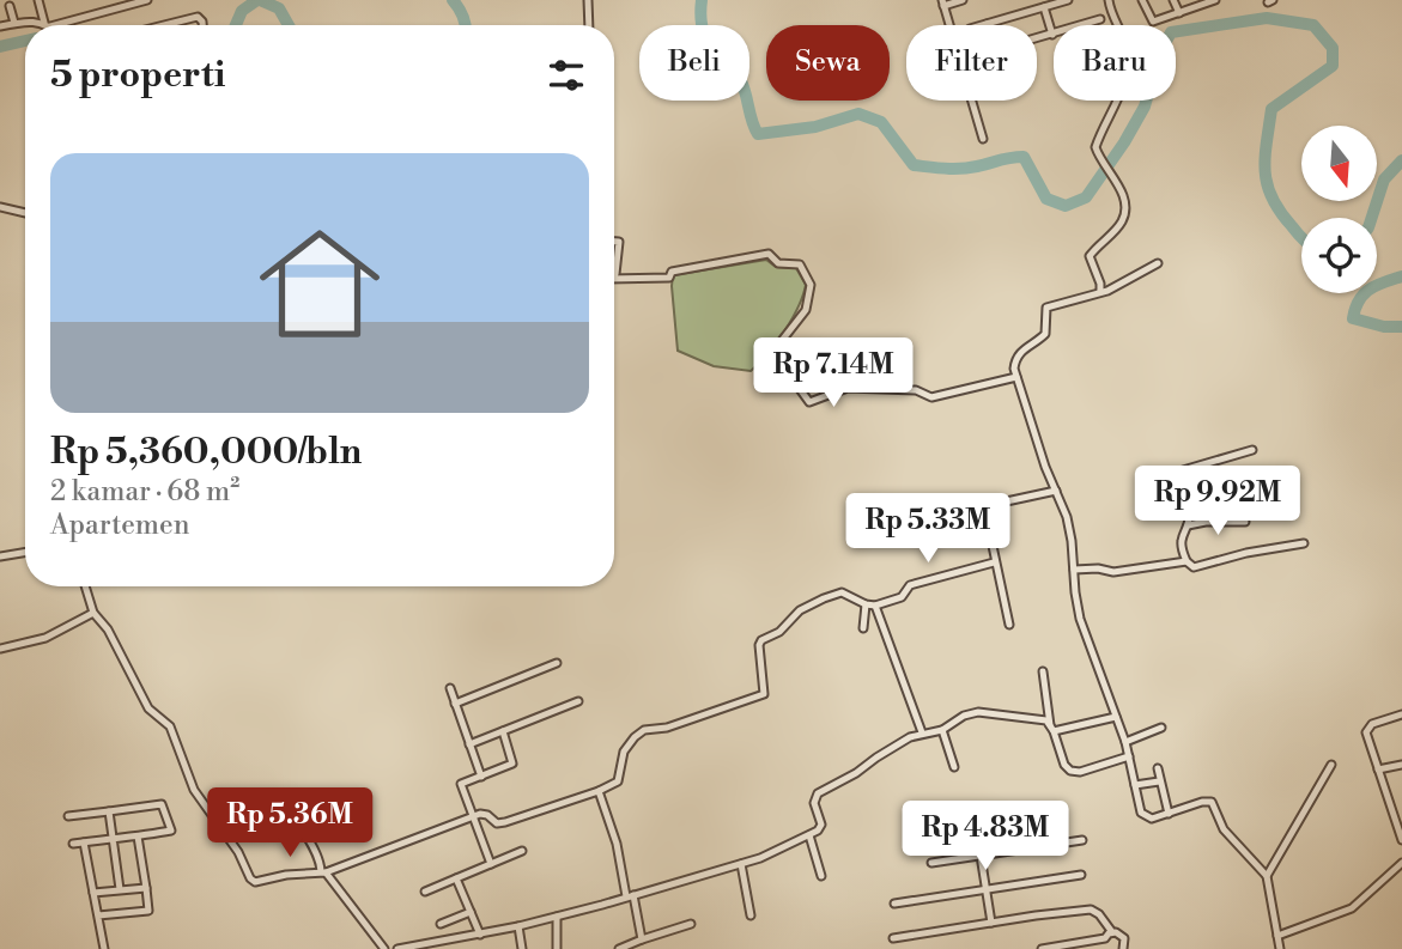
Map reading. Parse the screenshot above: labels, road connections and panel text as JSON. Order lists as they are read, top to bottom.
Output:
{
  "north": "bottom",
  "page": {
    "chip": [
      "Beli",
      "Sewa",
      "Filter",
      "Baru"
    ],
    "heading": "5 properti",
    "list": [
      {
        "name": "Rp 5,360,000/bln",
        "note": "2 kamar · 68 m² · Apartemen"
      }
    ],
    "price": [
      "Rp 7.14M",
      "Rp 9.92M",
      "Rp 5.33M",
      "Rp 5.36M",
      "Rp 4.83M"
    ]
  }
}
